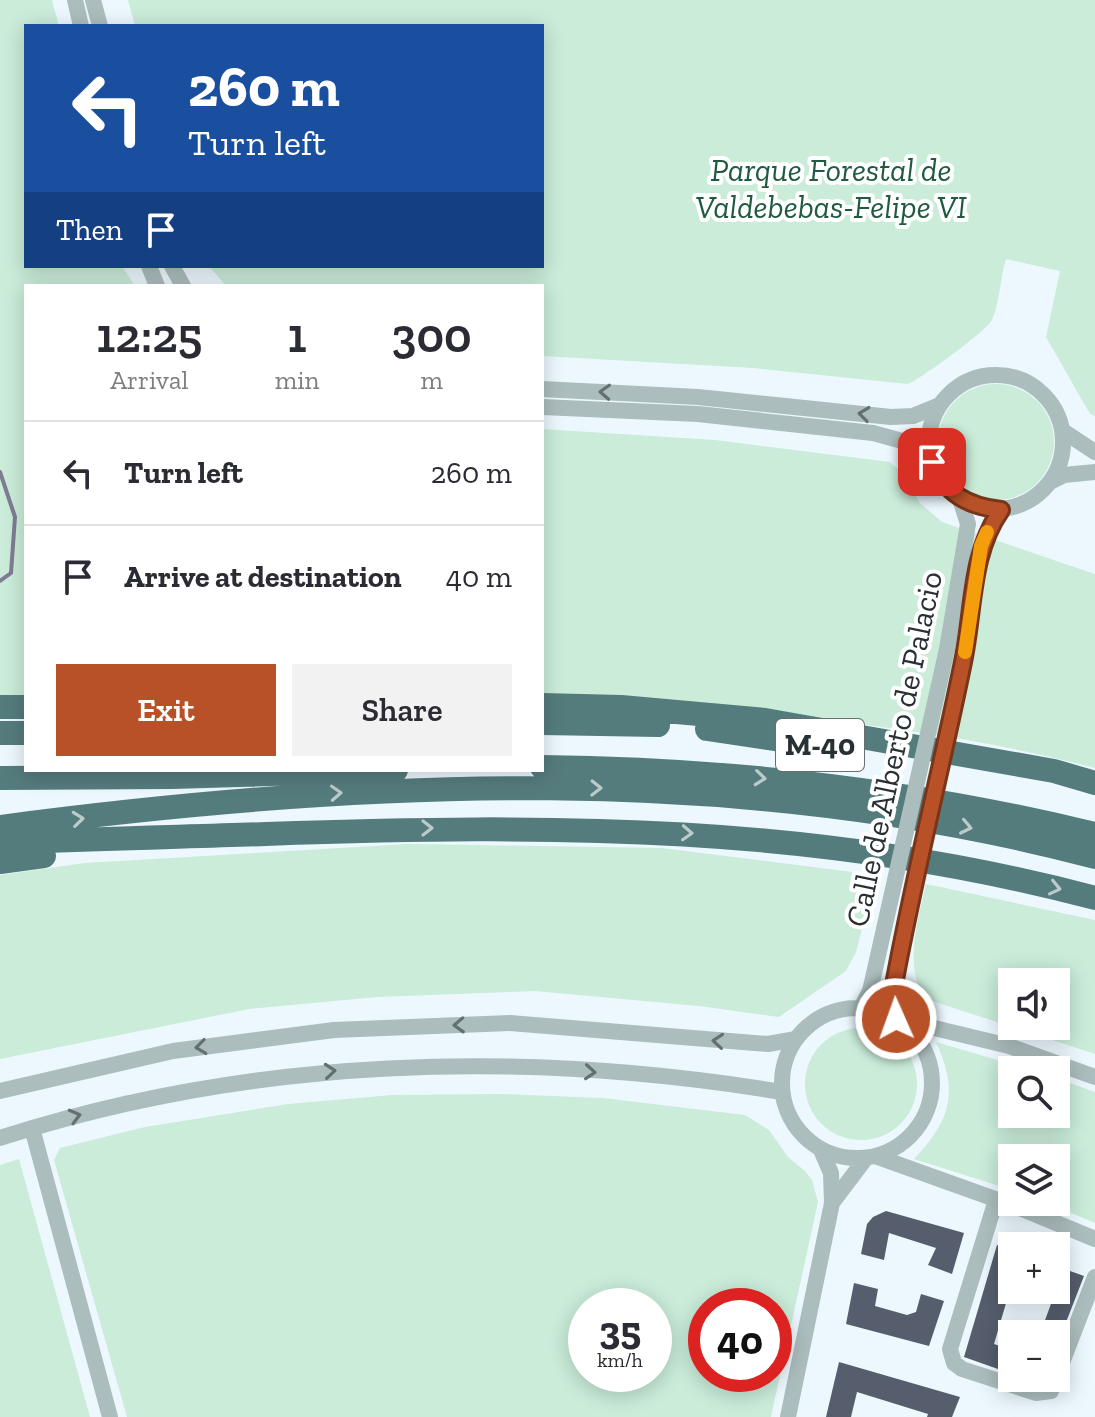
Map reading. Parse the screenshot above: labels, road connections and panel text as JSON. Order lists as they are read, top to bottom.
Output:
{
  "streets": {
    "highway": ["M-40"],
    "street": ["Calle de Alberto de Palacio"]
  },
  "parks": ["Parque Forestal de Valdebebas-Felipe VI"],
  "page": {
    "turn": ["260 m", "Turn left"],
    "then": "Then",
    "eta": [
      "12:25",
      "Arrival",
      "1",
      "min",
      "300",
      "m"
    ],
    "list": [
      {
        "name": "Turn left",
        "value": "260 m"
      },
      {
        "name": "Arrive at destination",
        "value": "40 m"
      }
    ],
    "buttons": ["Exit", "Share"],
    "map_buttons": ["+", "−"],
    "speed": "35 km/h",
    "limit": "40"
  }
}
